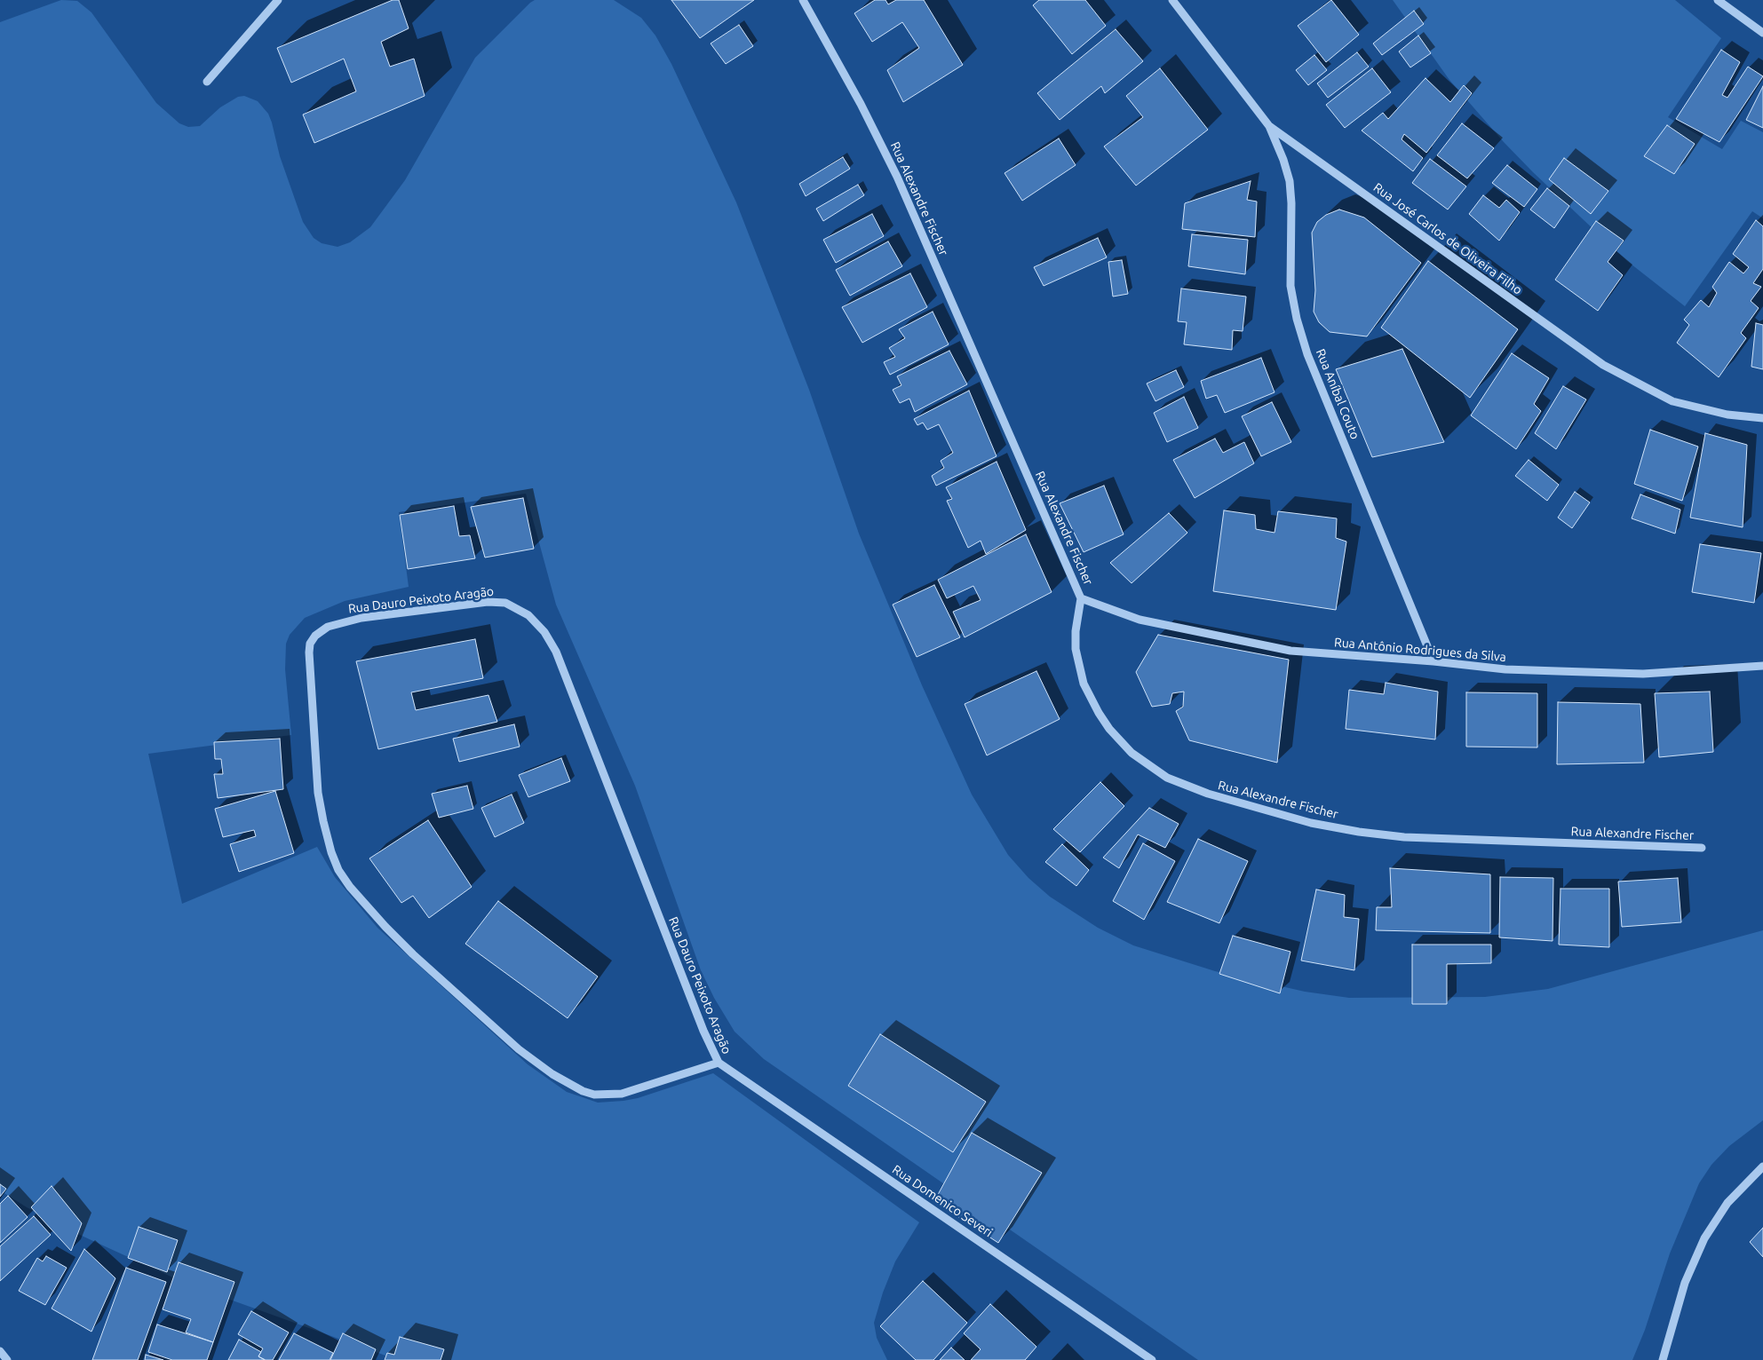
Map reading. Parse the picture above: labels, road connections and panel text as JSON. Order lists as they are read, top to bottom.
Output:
{
  "streets": {
    "street": [
      "Rua Alexandre Fischer",
      "Rua José Carlos de Oliveira Filho",
      "Rua Aníbal Couto",
      "Rua Dauro Peixoto Aragão",
      "Rua Antônio Rodrigues da Silva",
      "Rua Domenico Severi"
    ]
  },
  "crossings": [
    ["Rua Alexandre Fischer", "Rua Antônio Rodrigues da Silva"],
    ["Rua José Carlos de Oliveira Filho", "Rua Aníbal Couto"],
    ["Rua Aníbal Couto", "Rua Antônio Rodrigues da Silva"],
    ["Rua Dauro Peixoto Aragão", "Rua Domenico Severi"]
  ]
}
